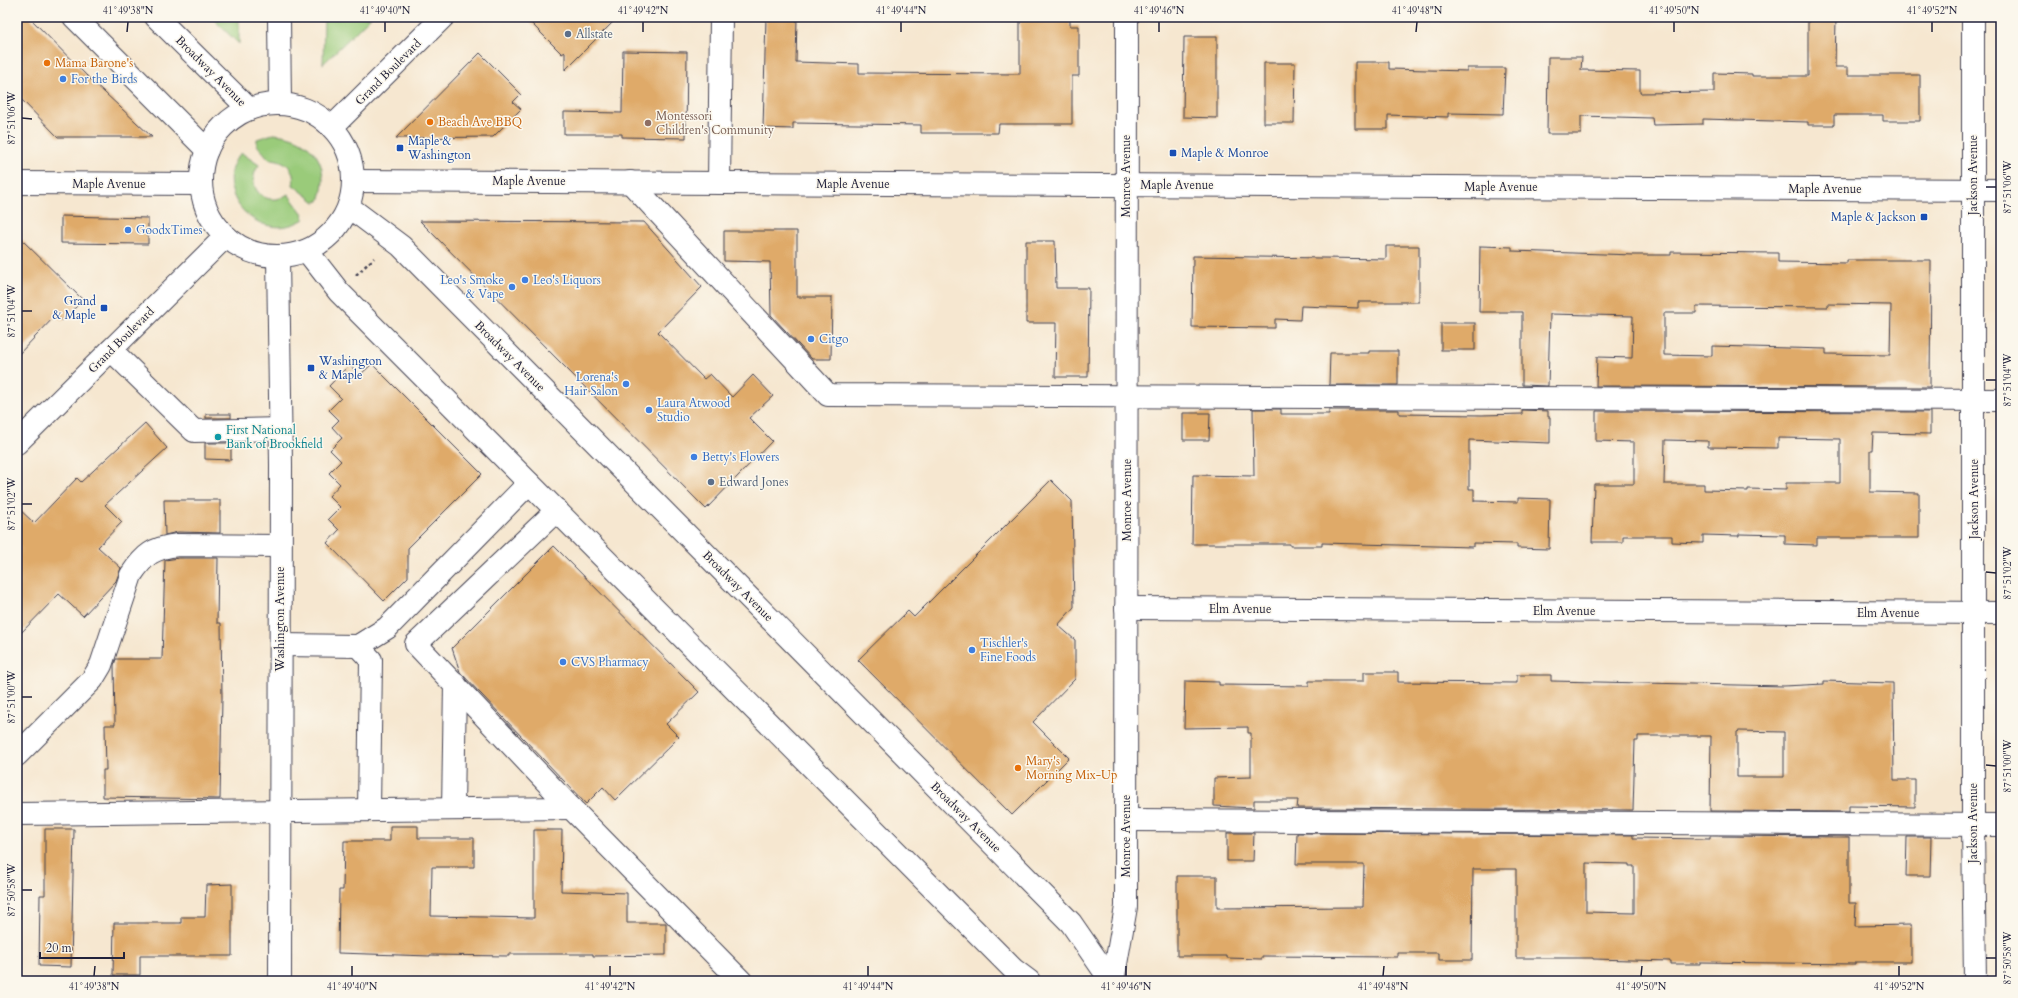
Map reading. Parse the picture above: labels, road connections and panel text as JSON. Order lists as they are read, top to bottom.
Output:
{
  "streets": {
    "street": [
      "Broadway Avenue",
      "Grand Boulevard",
      "Jackson Avenue",
      "Monroe Avenue",
      "Maple Avenue",
      "Elm Avenue",
      "Washington Avenue"
    ]
  },
  "crossings": [
    ["Broadway Avenue", "Monroe Avenue"],
    ["Jackson Avenue", "Maple Avenue"],
    ["Jackson Avenue", "Elm Avenue"],
    ["Monroe Avenue", "Maple Avenue"],
    ["Monroe Avenue", "Elm Avenue"]
  ],
  "places": {
    "other": [
      "Allstate",
      "Mama Barone's",
      "For the Birds",
      "Beach Ave BBQ",
      "Montessori Children's Community",
      "GoodxTimes",
      "Leo's Liquors",
      "Leo's Smoke & Vape",
      "Citgo",
      "Lorena's Hair Salon",
      "Laura Atwood Studio",
      "First National Bank of Brookfield",
      "Betty's Flowers",
      "Edward Jones",
      "Tischler's Fine Foods",
      "CVS Pharmacy",
      "Mary's Morning Mix-Up"
    ],
    "transit": [
      "Maple & Washington",
      "Maple & Monroe",
      "Maple & Jackson",
      "Grand & Maple",
      "Washington & Maple"
    ]
  },
  "scale_bar": "20 m",
  "coordinates": [
    "41°49'38\"N",
    "41°49'40\"N",
    "41°49'42\"N",
    "41°49'44\"N",
    "41°49'46\"N",
    "41°49'48\"N",
    "41°49'50\"N",
    "41°49'52\"N",
    "87°51'06\"W",
    "87°51'04\"W",
    "87°51'02\"W",
    "87°51'00\"W",
    "87°50'58\"W"
  ]
}
